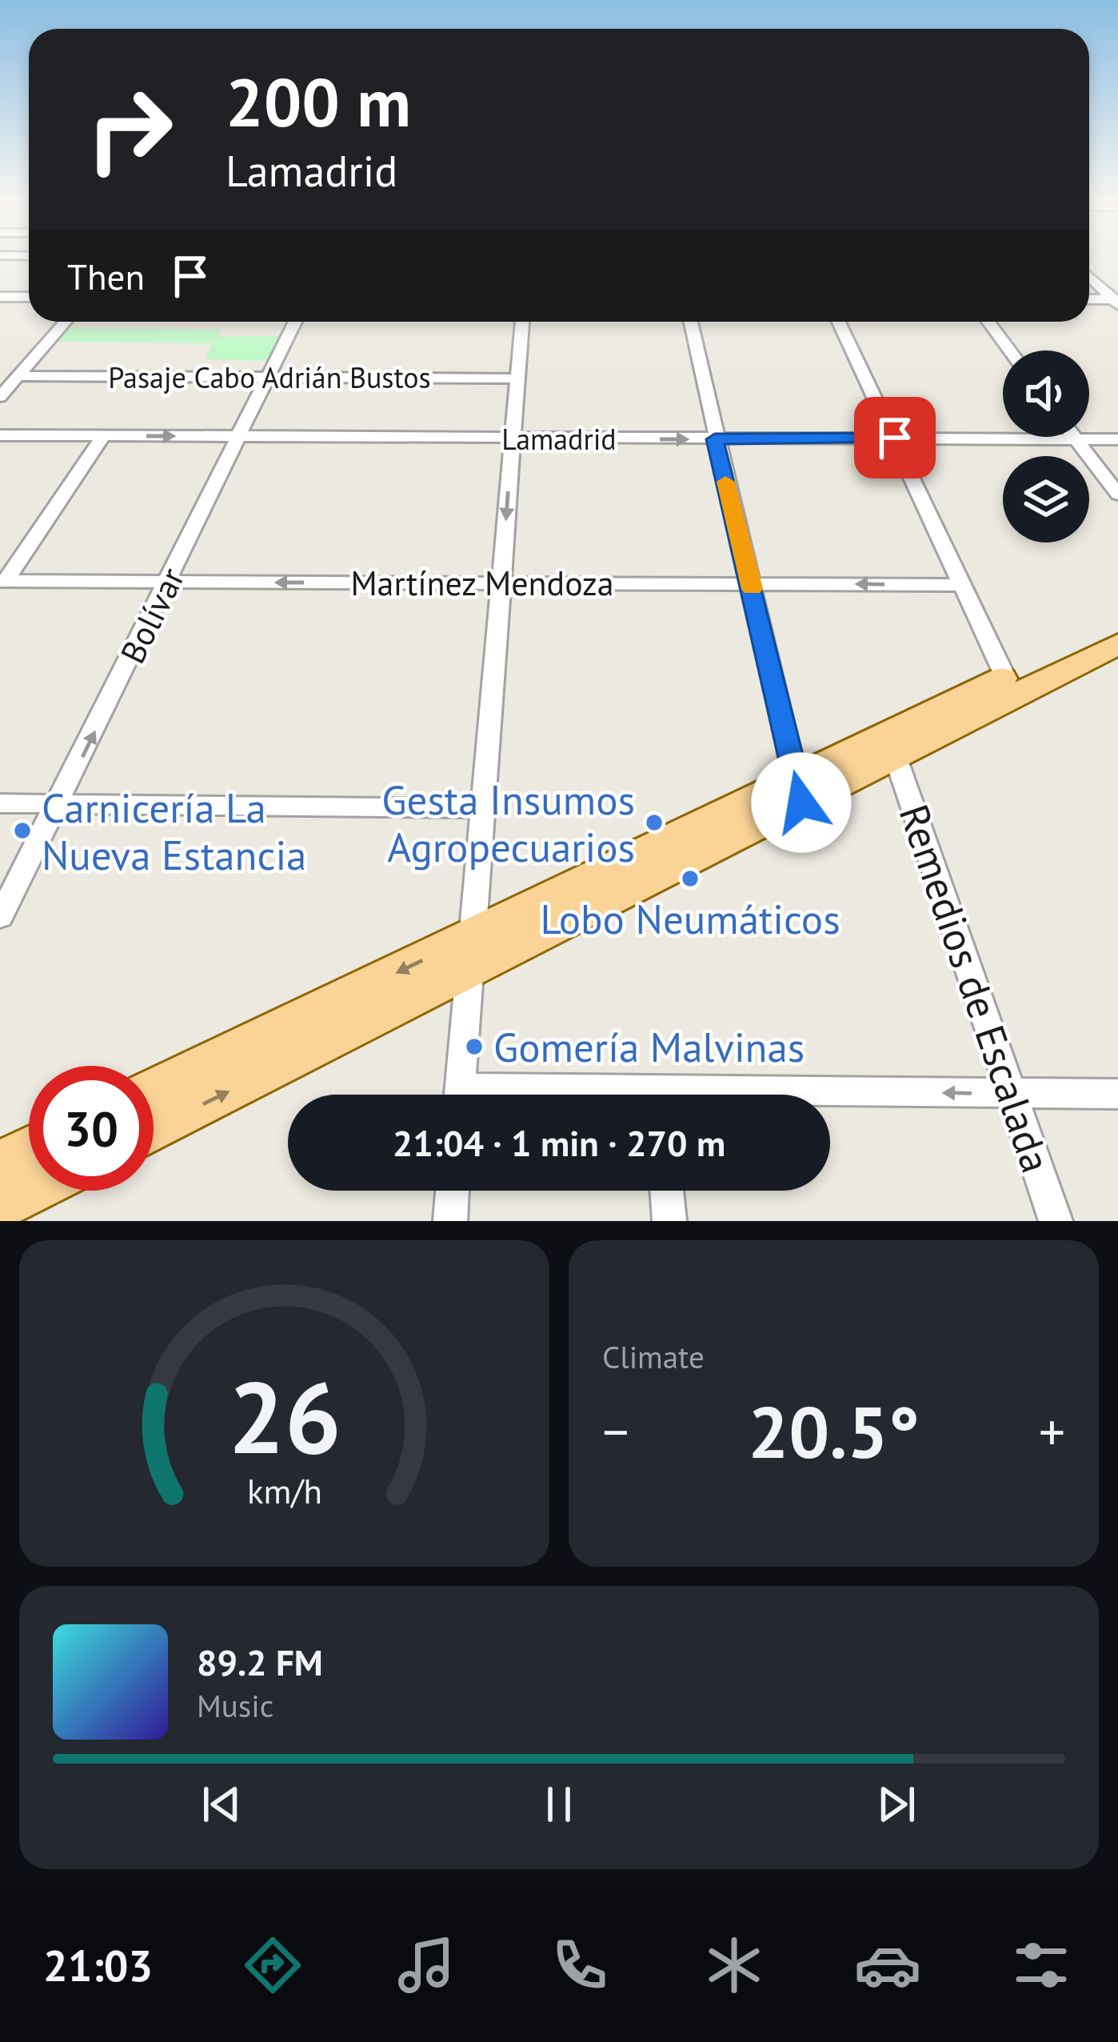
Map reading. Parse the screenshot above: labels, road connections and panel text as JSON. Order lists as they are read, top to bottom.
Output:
{
  "streets": {
    "street": [
      "Pasaje Cabo Adrián Bustos",
      "Lamadrid",
      "Martínez Mendoza",
      "Bolívar",
      "Remedios de Escalada"
    ]
  },
  "crossings": [
    ["Pasaje Cabo Adrián Bustos", "Bolívar"],
    ["Lamadrid", "Bolívar"],
    ["Martínez Mendoza", "Bolívar"]
  ],
  "one_way": ["Martínez Mendoza", "Bolívar"],
  "places": [
    "Gesta Insumos Agropecuarios",
    "Carnicería La Nueva Estancia",
    "Lobo Neumáticos",
    "Gomería Malvinas"
  ],
  "page": {
    "turn": ["200 m", "Lamadrid"],
    "then": "Then",
    "limit": "30",
    "trip": "21:04 · 1 min · 270 m",
    "tile": "Climate",
    "heat": ["−", "20.5°", "+"],
    "song": ["89.2 FM", "Music"],
    "tabs": "21:03",
    "gauge": ["26", "km/h"]
  }
}
